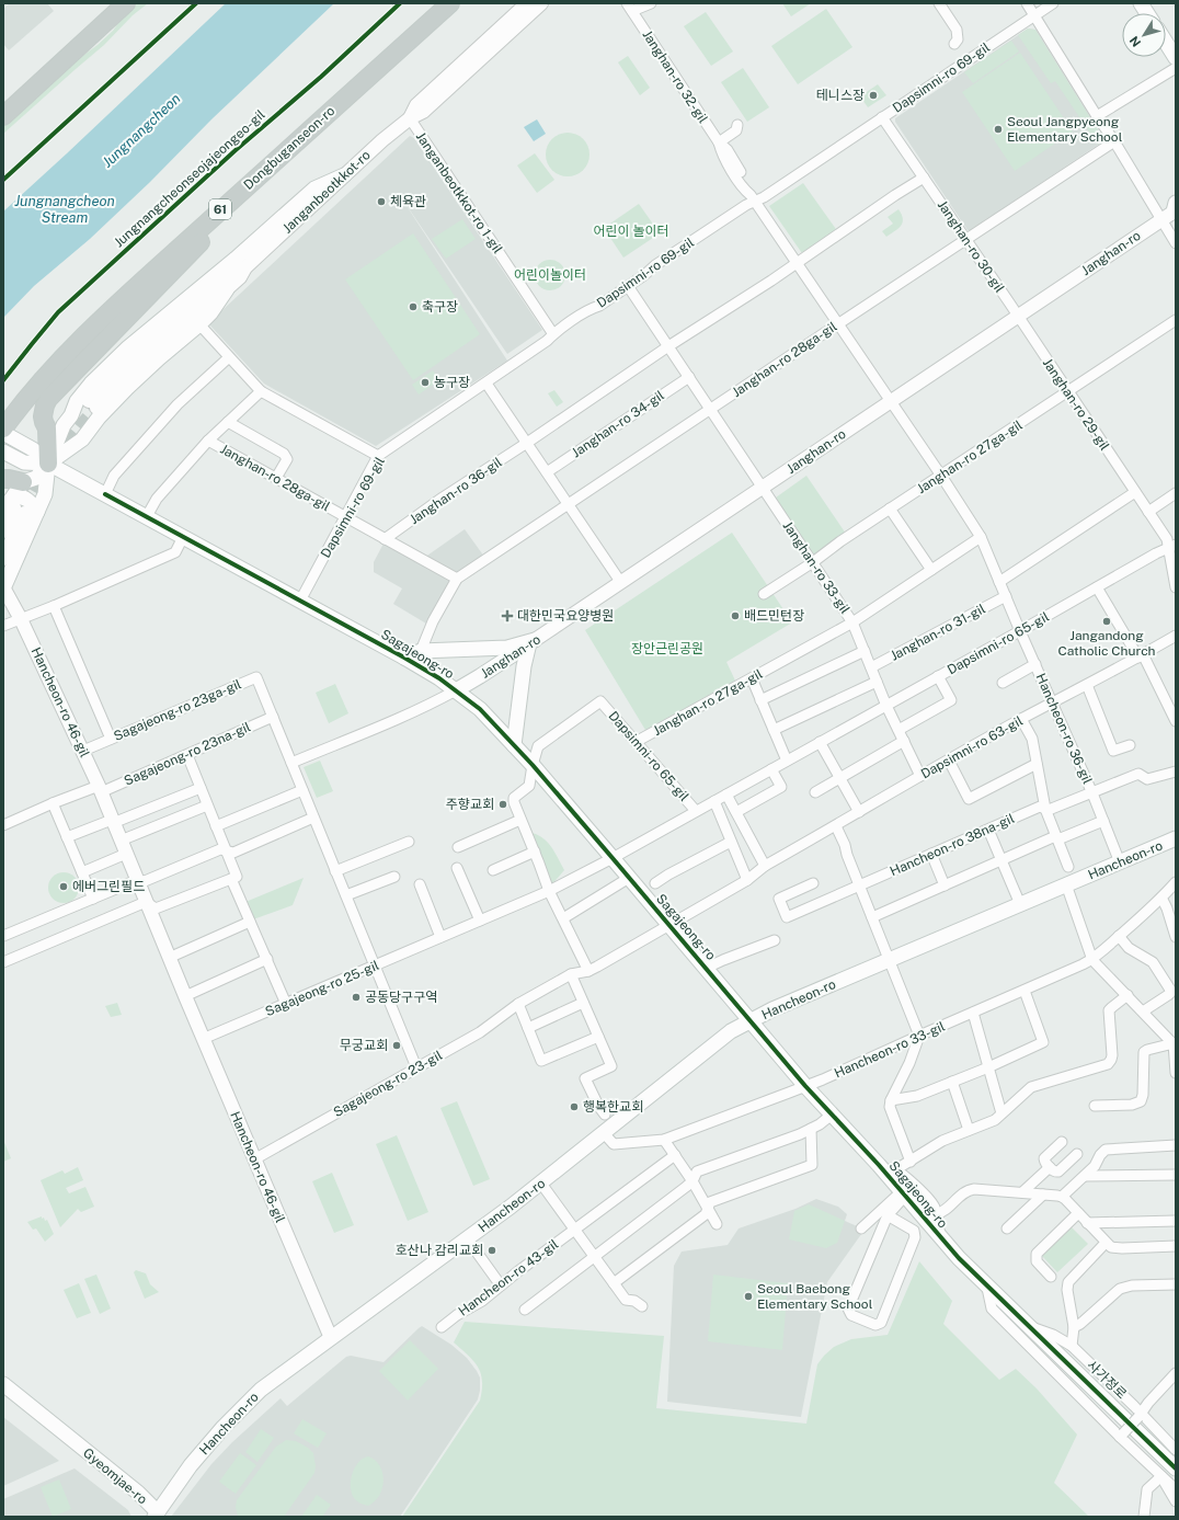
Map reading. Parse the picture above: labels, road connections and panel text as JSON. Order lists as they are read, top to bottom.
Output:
{
  "streets": {
    "highway": ["Dongbuganseon-ro", "61"],
    "main road": [
      "Janghan-ro",
      "Sagajeong-ro",
      "Hancheon-ro",
      "Gyeomjae-ro"
    ],
    "street": [
      "Janghan-ro 32-gil",
      "Dapsimni-ro 69-gil",
      "Janganbeotkkot-ro",
      "Janganbeotkkot-ro 1-gil",
      "Janghan-ro 30-gil",
      "Janghan-ro 28ga-gil",
      "Janghan-ro 29-gil",
      "Janghan-ro 34-gil",
      "Janghan-ro 27ga-gil",
      "Janghan-ro 36-gil",
      "Janghan-ro 33-gil",
      "Janghan-ro 31-gil",
      "Dapsimni-ro 65-gil",
      "Hancheon-ro 46-gil",
      "Sagajeong-ro 23ga-gil",
      "Hancheon-ro 36-gil",
      "Dapsimni-ro 63-gil",
      "Sagajeong-ro 23na-gil",
      "Hancheon-ro 38na-gil",
      "Sagajeong-ro 25-gil",
      "Hancheon-ro 33-gil",
      "Sagajeong-ro 23-gil",
      "Hancheon-ro 43-gil",
      "사가정로"
    ],
    "cycle path": ["Jungnangcheonseojajeongeo-gil"]
  },
  "crossings": [
    ["Janghan-ro 32-gil", "Dapsimni-ro 69-gil"],
    ["Janghan-ro 32-gil", "Janghan-ro"],
    ["Janghan-ro 32-gil", "Janghan-ro 28ga-gil"],
    ["Dapsimni-ro 69-gil", "Janganbeotkkot-ro 1-gil"],
    ["Dapsimni-ro 69-gil", "Janghan-ro 30-gil"],
    ["Dapsimni-ro 69-gil", "Janghan-ro 28ga-gil"],
    ["Dapsimni-ro 69-gil", "Sagajeong-ro"],
    ["Janganbeotkkot-ro", "Janganbeotkkot-ro 1-gil"],
    ["Janghan-ro 30-gil", "Janghan-ro"],
    ["Janghan-ro 30-gil", "Janghan-ro 28ga-gil"],
    ["Janghan-ro 30-gil", "Janghan-ro 29-gil"],
    ["Janghan-ro", "Janghan-ro 29-gil"],
    ["Janghan-ro", "Janghan-ro 33-gil"],
    ["Janghan-ro", "Sagajeong-ro"],
    ["Janghan-ro 28ga-gil", "Janghan-ro 36-gil"],
    ["Janghan-ro 29-gil", "Janghan-ro 27ga-gil"],
    ["Janghan-ro 29-gil", "Dapsimni-ro 65-gil"],
    ["Janghan-ro 27ga-gil", "Janghan-ro 33-gil"],
    ["Janghan-ro 27ga-gil", "Dapsimni-ro 65-gil"],
    ["Janghan-ro 33-gil", "Janghan-ro 31-gil"],
    ["Janghan-ro 33-gil", "Dapsimni-ro 65-gil"],
    ["Janghan-ro 33-gil", "Dapsimni-ro 63-gil"],
    ["Dapsimni-ro 65-gil", "Sagajeong-ro"],
    ["Dapsimni-ro 65-gil", "Hancheon-ro 36-gil"],
    ["Dapsimni-ro 65-gil", "Sagajeong-ro 25-gil"],
    ["Sagajeong-ro", "Sagajeong-ro 23ga-gil"],
    ["Sagajeong-ro", "Dapsimni-ro 63-gil"],
    ["Sagajeong-ro", "Hancheon-ro"],
    ["Sagajeong-ro", "Sagajeong-ro 25-gil"],
    ["Sagajeong-ro", "Hancheon-ro 33-gil"],
    ["Sagajeong-ro", "Sagajeong-ro 23-gil"],
    ["Sagajeong-ro", "사가정로"],
    ["Hancheon-ro 46-gil", "Sagajeong-ro 23ga-gil"],
    ["Hancheon-ro 46-gil", "Sagajeong-ro 23na-gil"],
    ["Hancheon-ro 46-gil", "Hancheon-ro"],
    ["Hancheon-ro 46-gil", "Sagajeong-ro 25-gil"],
    ["Hancheon-ro 46-gil", "Sagajeong-ro 23-gil"],
    ["Sagajeong-ro 23ga-gil", "Sagajeong-ro 23na-gil"],
    ["Sagajeong-ro 23ga-gil", "Sagajeong-ro 25-gil"],
    ["Sagajeong-ro 23ga-gil", "Sagajeong-ro 23-gil"],
    ["Hancheon-ro 36-gil", "Dapsimni-ro 63-gil"],
    ["Hancheon-ro 36-gil", "Hancheon-ro 38na-gil"],
    ["Hancheon-ro 36-gil", "Hancheon-ro"],
    ["Dapsimni-ro 63-gil", "Sagajeong-ro 23-gil"],
    ["Hancheon-ro", "Hancheon-ro 43-gil"],
    ["Hancheon-ro", "Gyeomjae-ro"]
  ],
  "water": ["Jungnangcheon", "Jungnangcheon Stream"],
  "parks": ["어린이 놀이터", "어린이놀이터", "장안근린공원"],
  "places": {
    "other": [
      "테니스장",
      "Seoul Jangpyeong Elementary School",
      "체육관",
      "축구장",
      "농구장",
      "배드민턴장",
      "Jangandong Catholic Church",
      "주향교회",
      "에버그린필드",
      "공동당구구역",
      "무궁교회",
      "행복한교회",
      "호산나 감리교회",
      "Seoul Baebong Elementary School"
    ],
    "health": ["대한민국요양병원"]
  },
  "north": "bottom left"
}
